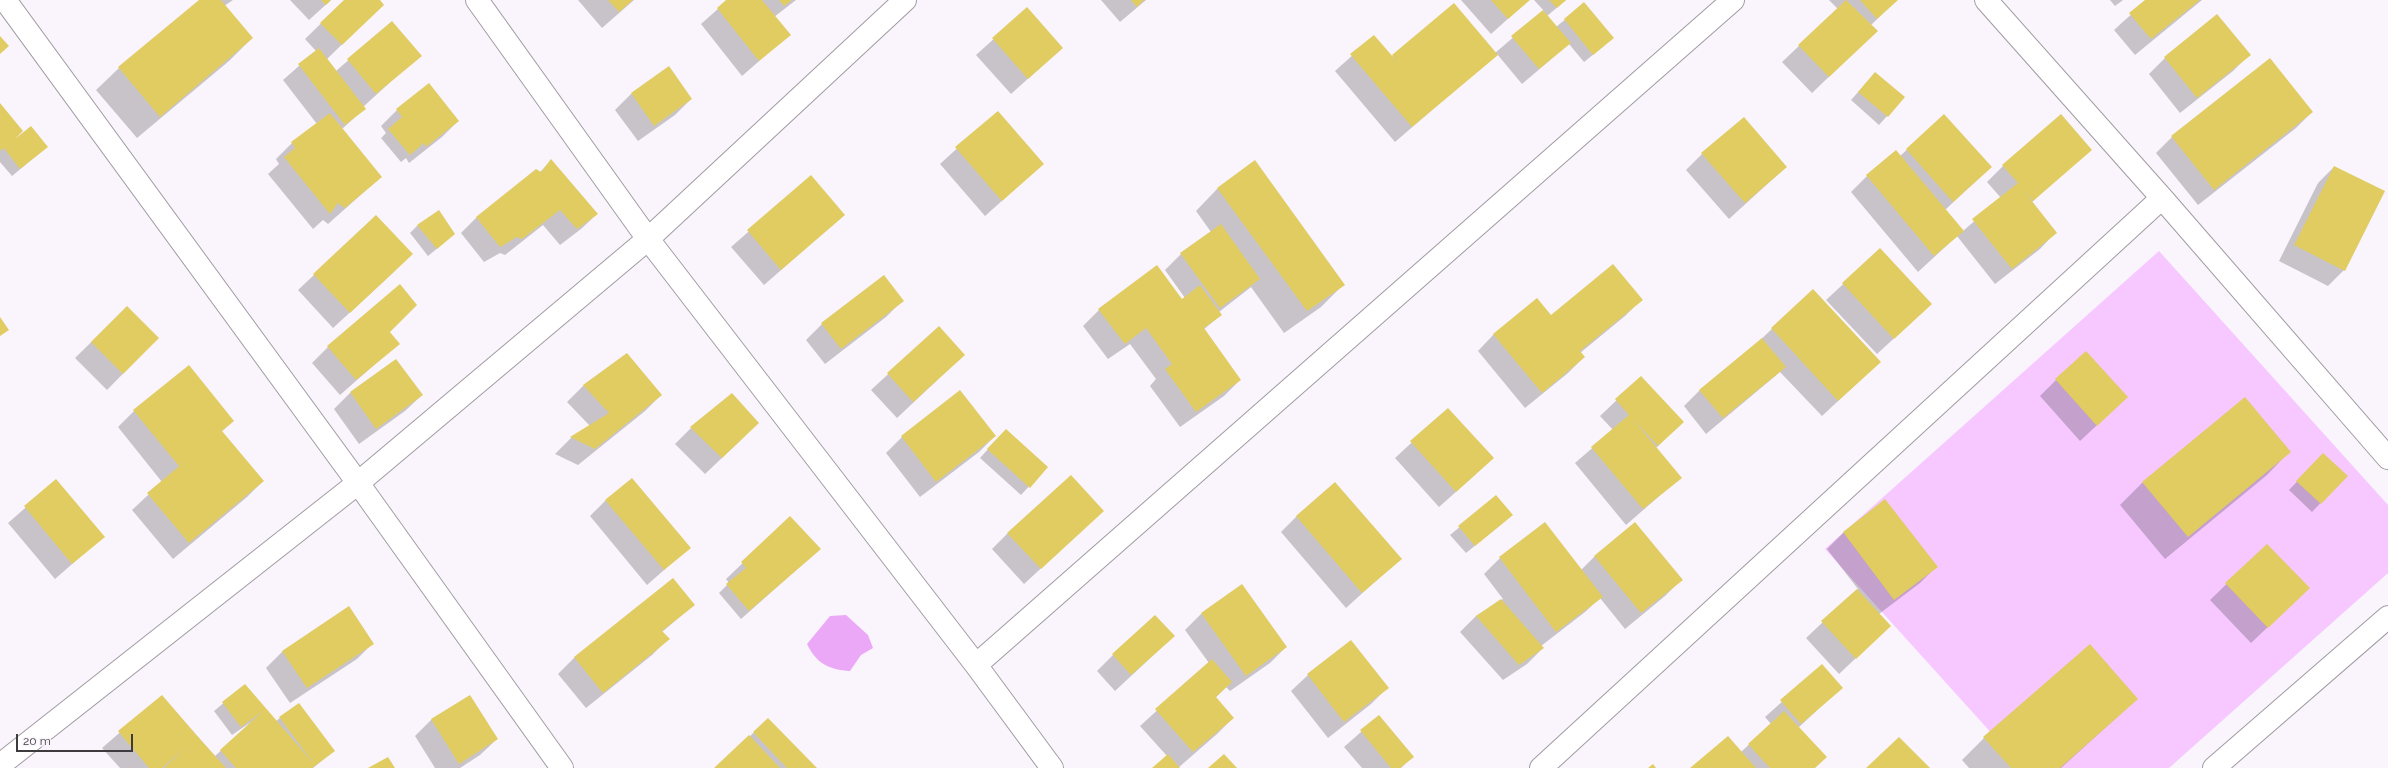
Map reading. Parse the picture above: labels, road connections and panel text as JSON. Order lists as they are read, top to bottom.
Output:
{
  "scale_bar": "20 m"
}
